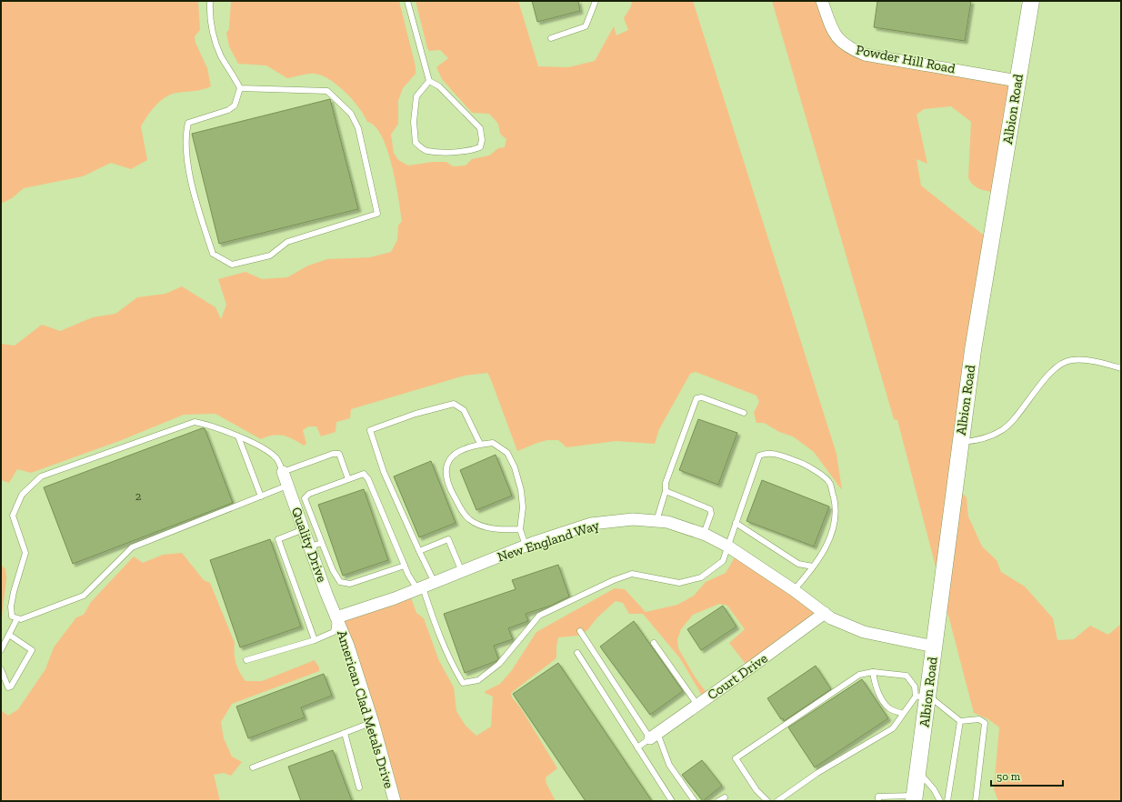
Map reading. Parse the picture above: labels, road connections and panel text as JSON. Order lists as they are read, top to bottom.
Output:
{
  "streets": {
    "main road": ["Albion Road"],
    "street": [
      "Powder Hill Road",
      "New England Way",
      "Quality Drive",
      "Court Drive",
      "American Clad Metals Drive"
    ]
  },
  "crossings": [
    ["Powder Hill Road", "Albion Road"],
    ["Albion Road", "New England Way"],
    ["New England Way", "Quality Drive"],
    ["New England Way", "Court Drive"],
    ["New England Way", "American Clad Metals Drive"],
    ["Quality Drive", "American Clad Metals Drive"]
  ],
  "house_numbers": ["2"],
  "scale_bar": "50 m"
}
